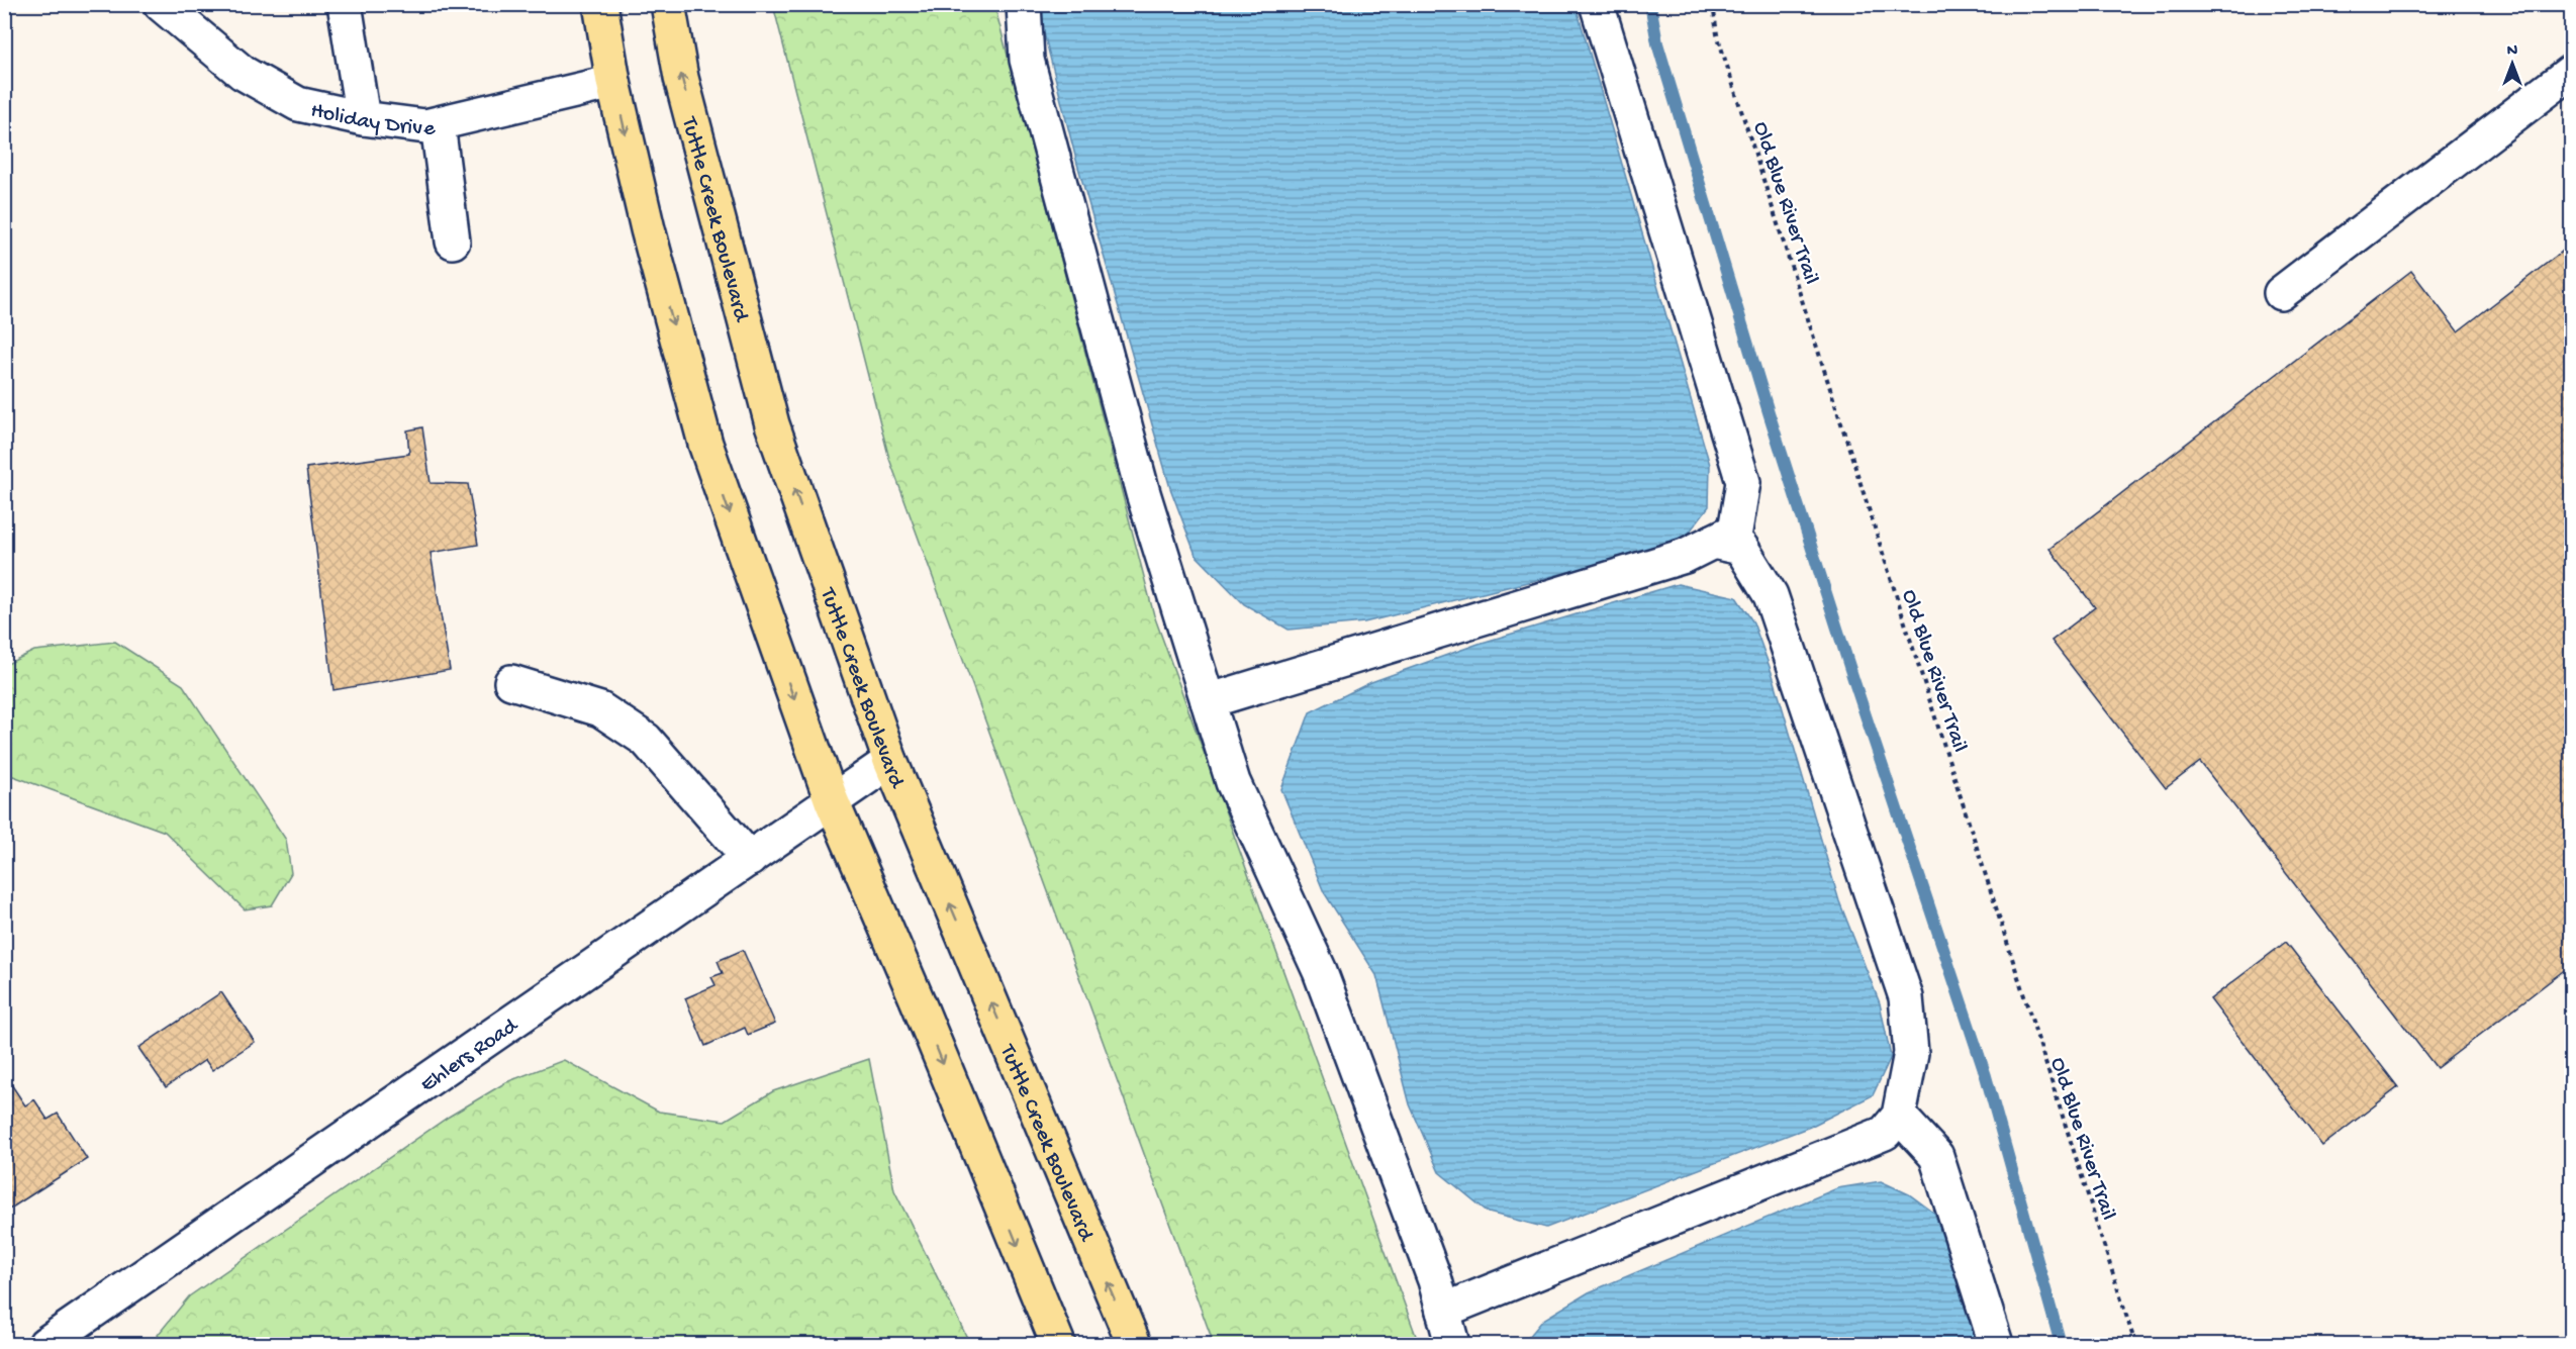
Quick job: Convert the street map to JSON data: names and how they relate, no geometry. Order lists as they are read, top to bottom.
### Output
{
  "streets": {
    "highway": ["Tuttle Creek Boulevard"],
    "street": ["Holiday Drive", "Ehlers Road"],
    "path": ["Old Blue River Trail"]
  },
  "crossings": [
    ["Tuttle Creek Boulevard", "Ehlers Road"]
  ],
  "north": "top"
}
